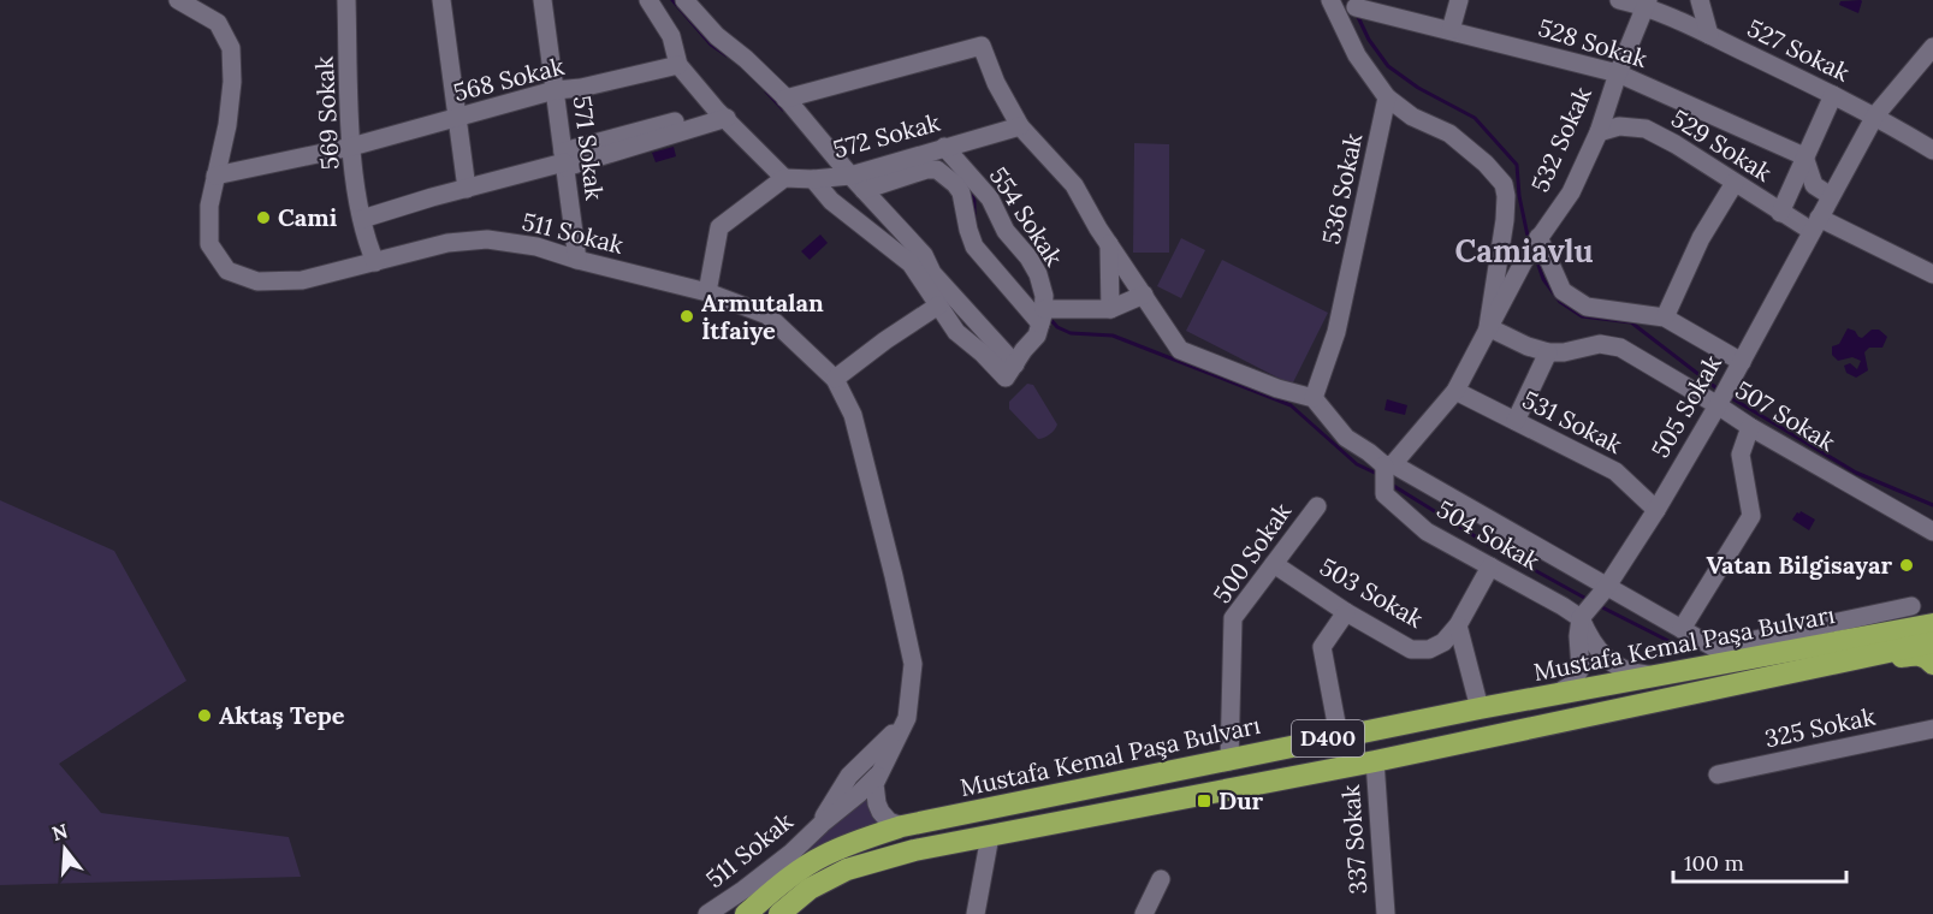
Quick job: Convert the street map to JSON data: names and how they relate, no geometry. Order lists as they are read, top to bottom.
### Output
{
  "streets": {
    "highway": ["Mustafa Kemal Paşa Bulvarı", "D400"],
    "street": [
      "528 Sokak",
      "527 Sokak",
      "568 Sokak",
      "569 Sokak",
      "572 Sokak",
      "532 Sokak",
      "529 Sokak",
      "571 Sokak",
      "536 Sokak",
      "554 Sokak",
      "511 Sokak",
      "505 Sokak",
      "507 Sokak",
      "531 Sokak",
      "504 Sokak",
      "500 Sokak",
      "503 Sokak",
      "325 Sokak",
      "337 Sokak"
    ]
  },
  "crossings": [
    ["528 Sokak", "532 Sokak"],
    ["527 Sokak", "532 Sokak"],
    ["527 Sokak", "505 Sokak"],
    ["568 Sokak", "569 Sokak"],
    ["568 Sokak", "571 Sokak"],
    ["568 Sokak", "511 Sokak"],
    ["569 Sokak", "511 Sokak"],
    ["572 Sokak", "554 Sokak"],
    ["532 Sokak", "529 Sokak"],
    ["532 Sokak", "507 Sokak"],
    ["532 Sokak", "531 Sokak"],
    ["532 Sokak", "504 Sokak"],
    ["529 Sokak", "505 Sokak"],
    ["571 Sokak", "511 Sokak"],
    ["536 Sokak", "554 Sokak"],
    ["505 Sokak", "507 Sokak"],
    ["505 Sokak", "531 Sokak"],
    ["505 Sokak", "504 Sokak"],
    ["504 Sokak", "503 Sokak"],
    ["500 Sokak", "503 Sokak"],
    ["500 Sokak", "Mustafa Kemal Paşa Bulvarı"],
    ["Mustafa Kemal Paşa Bulvarı", "337 Sokak"]
  ],
  "districts": ["Camiavlu"],
  "places": {
    "other": [
      "Cami",
      "Armutalan İtfaiye",
      "Vatan Bilgisayar",
      "Aktaş Tepe"
    ],
    "transit": ["Dur"]
  },
  "scale_bar": "100 m",
  "north": "top"
}
